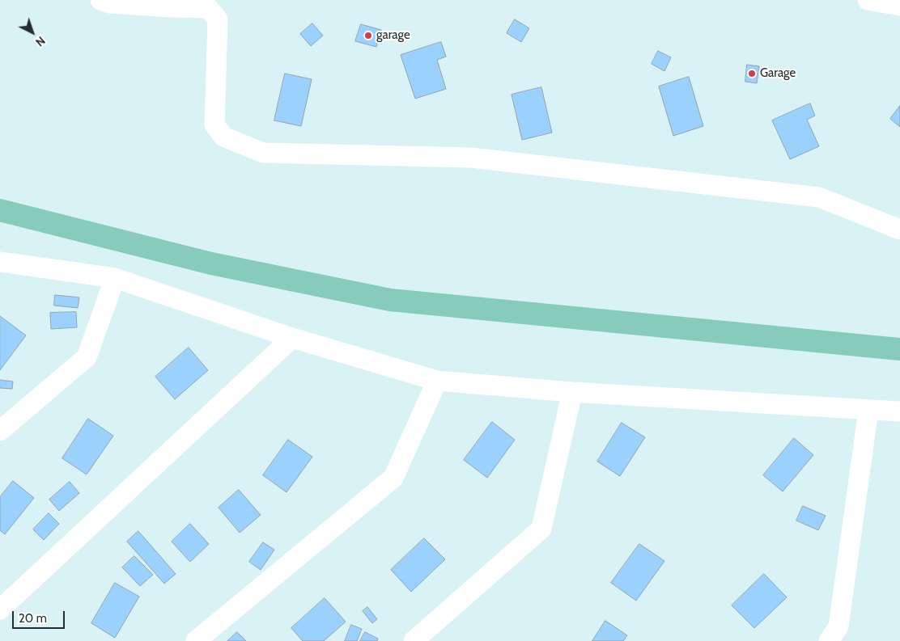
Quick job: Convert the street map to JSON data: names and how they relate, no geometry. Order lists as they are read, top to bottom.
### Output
{
  "places": ["garage", "Garage"],
  "scale_bar": "20 m",
  "north": "bottom right"
}
